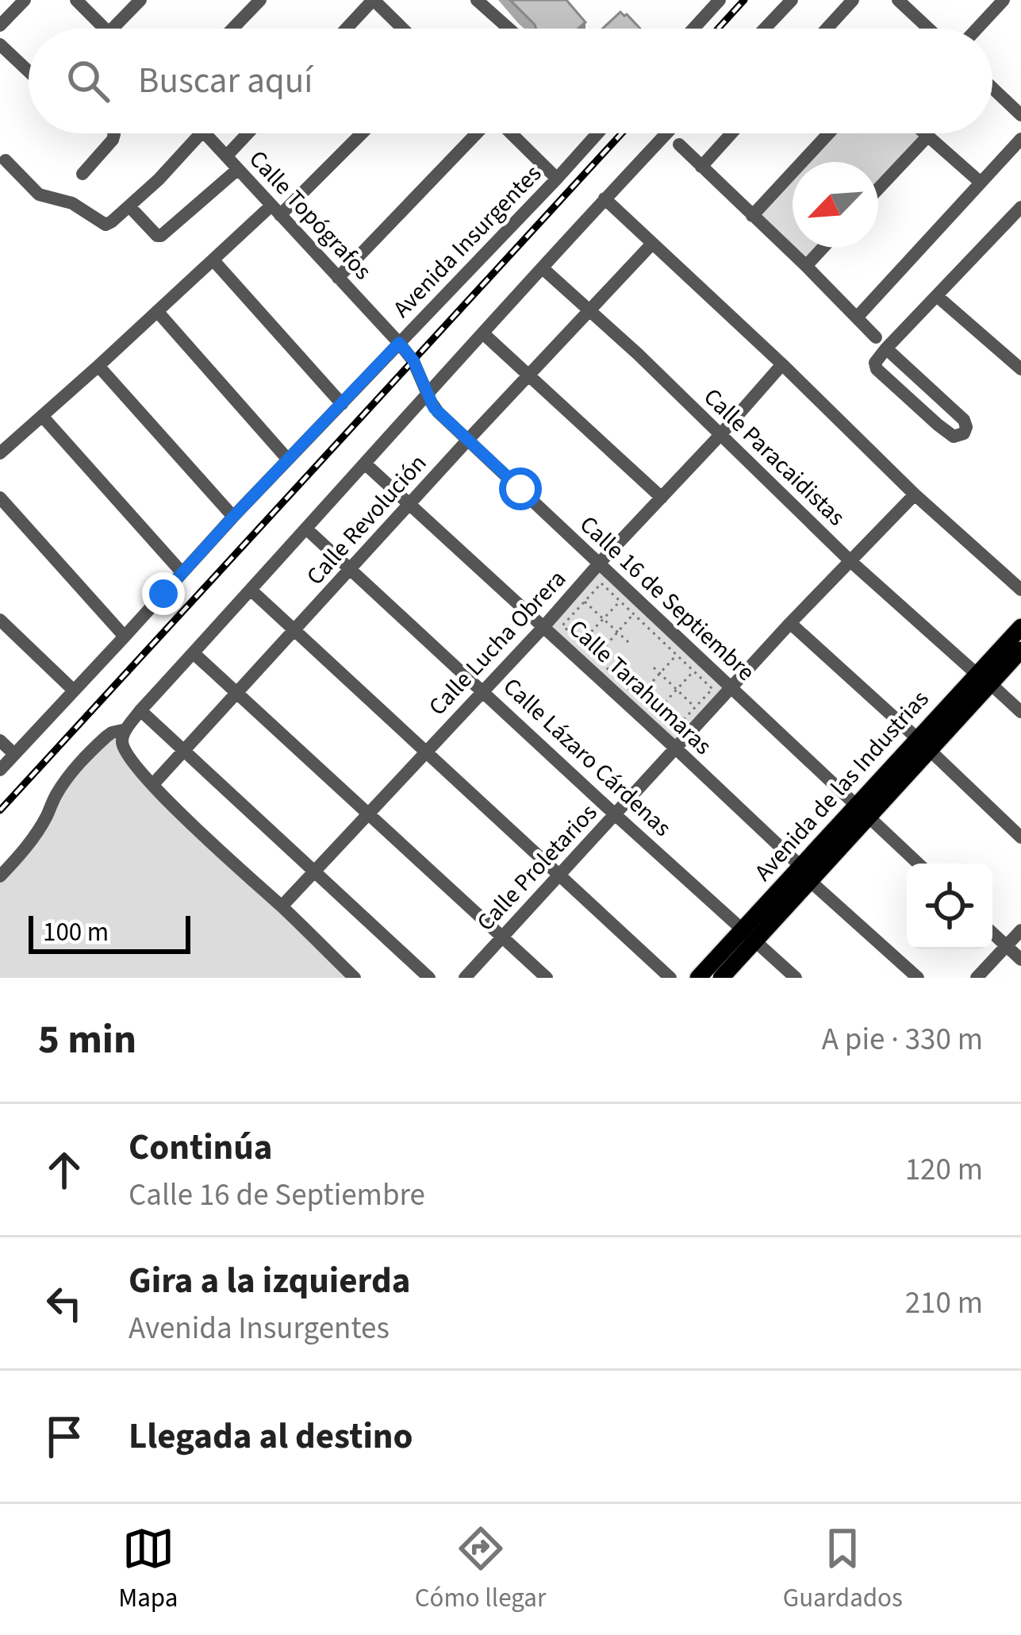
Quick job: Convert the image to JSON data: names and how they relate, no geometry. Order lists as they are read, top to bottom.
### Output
{
  "streets": {
    "main road": ["Avenida de las Industrias"],
    "street": [
      "Calle Topógrafos",
      "Avenida Insurgentes",
      "Calle Paracaidistas",
      "Calle Revolución",
      "Calle 16 de Septiembre",
      "Calle Lucha Obrera",
      "Calle Tarahumaras",
      "Calle Lázaro Cárdenas",
      "Calle Proletarios"
    ]
  },
  "crossings": [
    ["Calle Topógrafos", "Avenida Insurgentes"],
    ["Calle Topógrafos", "Calle 16 de Septiembre"],
    ["Avenida Insurgentes", "Calle 16 de Septiembre"],
    ["Calle Paracaidistas", "Calle Revolución"],
    ["Calle Paracaidistas", "Calle Lucha Obrera"],
    ["Calle Paracaidistas", "Avenida de las Industrias"],
    ["Calle Paracaidistas", "Calle Proletarios"],
    ["Calle Revolución", "Calle 16 de Septiembre"],
    ["Calle Revolución", "Calle Tarahumaras"],
    ["Calle Revolución", "Calle Lázaro Cárdenas"],
    ["Calle 16 de Septiembre", "Calle Lucha Obrera"],
    ["Calle 16 de Septiembre", "Avenida de las Industrias"],
    ["Calle 16 de Septiembre", "Calle Proletarios"],
    ["Calle Lucha Obrera", "Calle Tarahumaras"],
    ["Calle Lucha Obrera", "Calle Lázaro Cárdenas"],
    ["Calle Tarahumaras", "Avenida de las Industrias"],
    ["Calle Tarahumaras", "Calle Proletarios"],
    ["Calle Lázaro Cárdenas", "Avenida de las Industrias"],
    ["Calle Lázaro Cárdenas", "Calle Proletarios"]
  ],
  "scale_bar": "100 m",
  "north": "bottom left",
  "page": {
    "search": "Buscar aquí",
    "scale": "100 m",
    "heading": ["5 min", "A pie · 330 m"],
    "list": [
      ["Continúa", "Calle 16 de Septiembre", "120 m"],
      ["Gira a la izquierda", "Avenida Insurgentes", "210 m"],
      "Llegada al destino"
    ],
    "nav": ["Mapa", "Cómo llegar", "Guardados"]
  }
}
